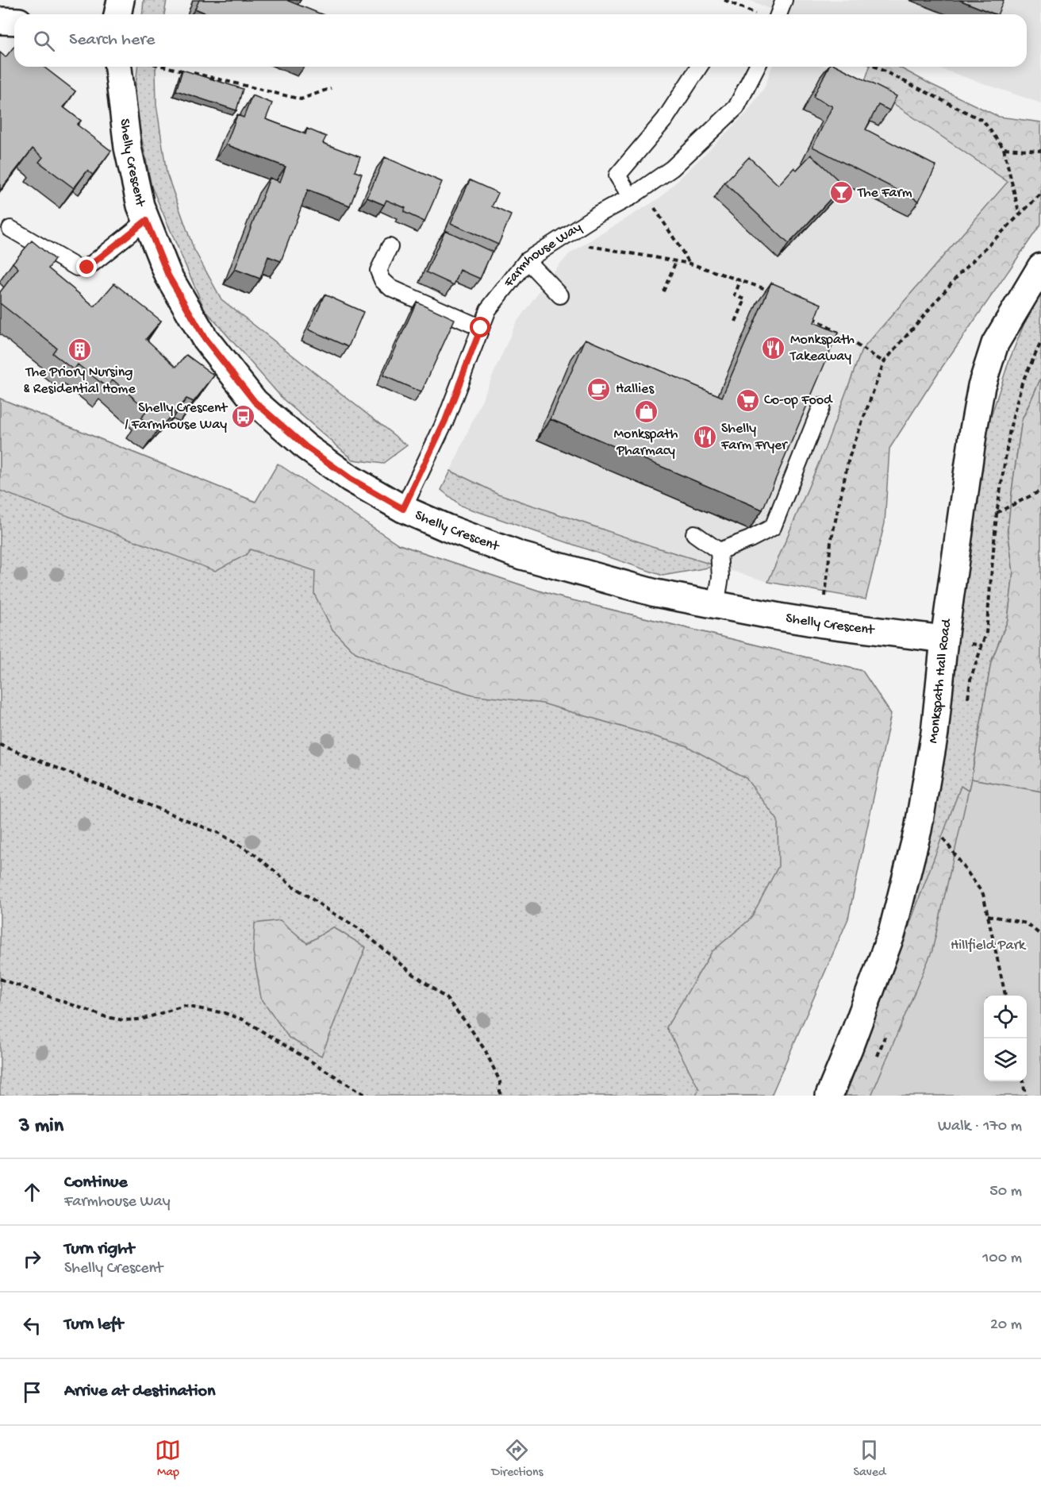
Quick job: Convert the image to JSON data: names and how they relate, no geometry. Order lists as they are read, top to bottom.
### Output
{
  "streets": {
    "street": ["Shelly Crescent", "Monkspath Hall Road"],
    "lane": ["Farmhouse Way"]
  },
  "crossings": [
    ["Shelly Crescent", "Farmhouse Way"],
    ["Shelly Crescent", "Monkspath Hall Road"]
  ],
  "parks": ["Hillfield Park"],
  "places": {
    "bar": ["The Farm"],
    "restaurant": ["Monkspath Takeaway", "Shelly Farm Fryer"],
    "building": ["The Priory Nursing & Residential Home"],
    "cafe": ["Hallies"],
    "supermarket": ["Co-op Food"],
    "shop": ["Monkspath Pharmacy"],
    "bus stop": ["Shelly Crescent / Farmhouse Way"]
  },
  "page": {
    "search": "Search here",
    "heading": ["3 min", "Walk · 170 m"],
    "list": [
      ["Continue", "Farmhouse Way", "50 m"],
      ["Turn right", "Shelly Crescent", "100 m"],
      ["Turn left", "20 m"],
      "Arrive at destination"
    ],
    "nav": ["Map", "Directions", "Saved"]
  }
}
